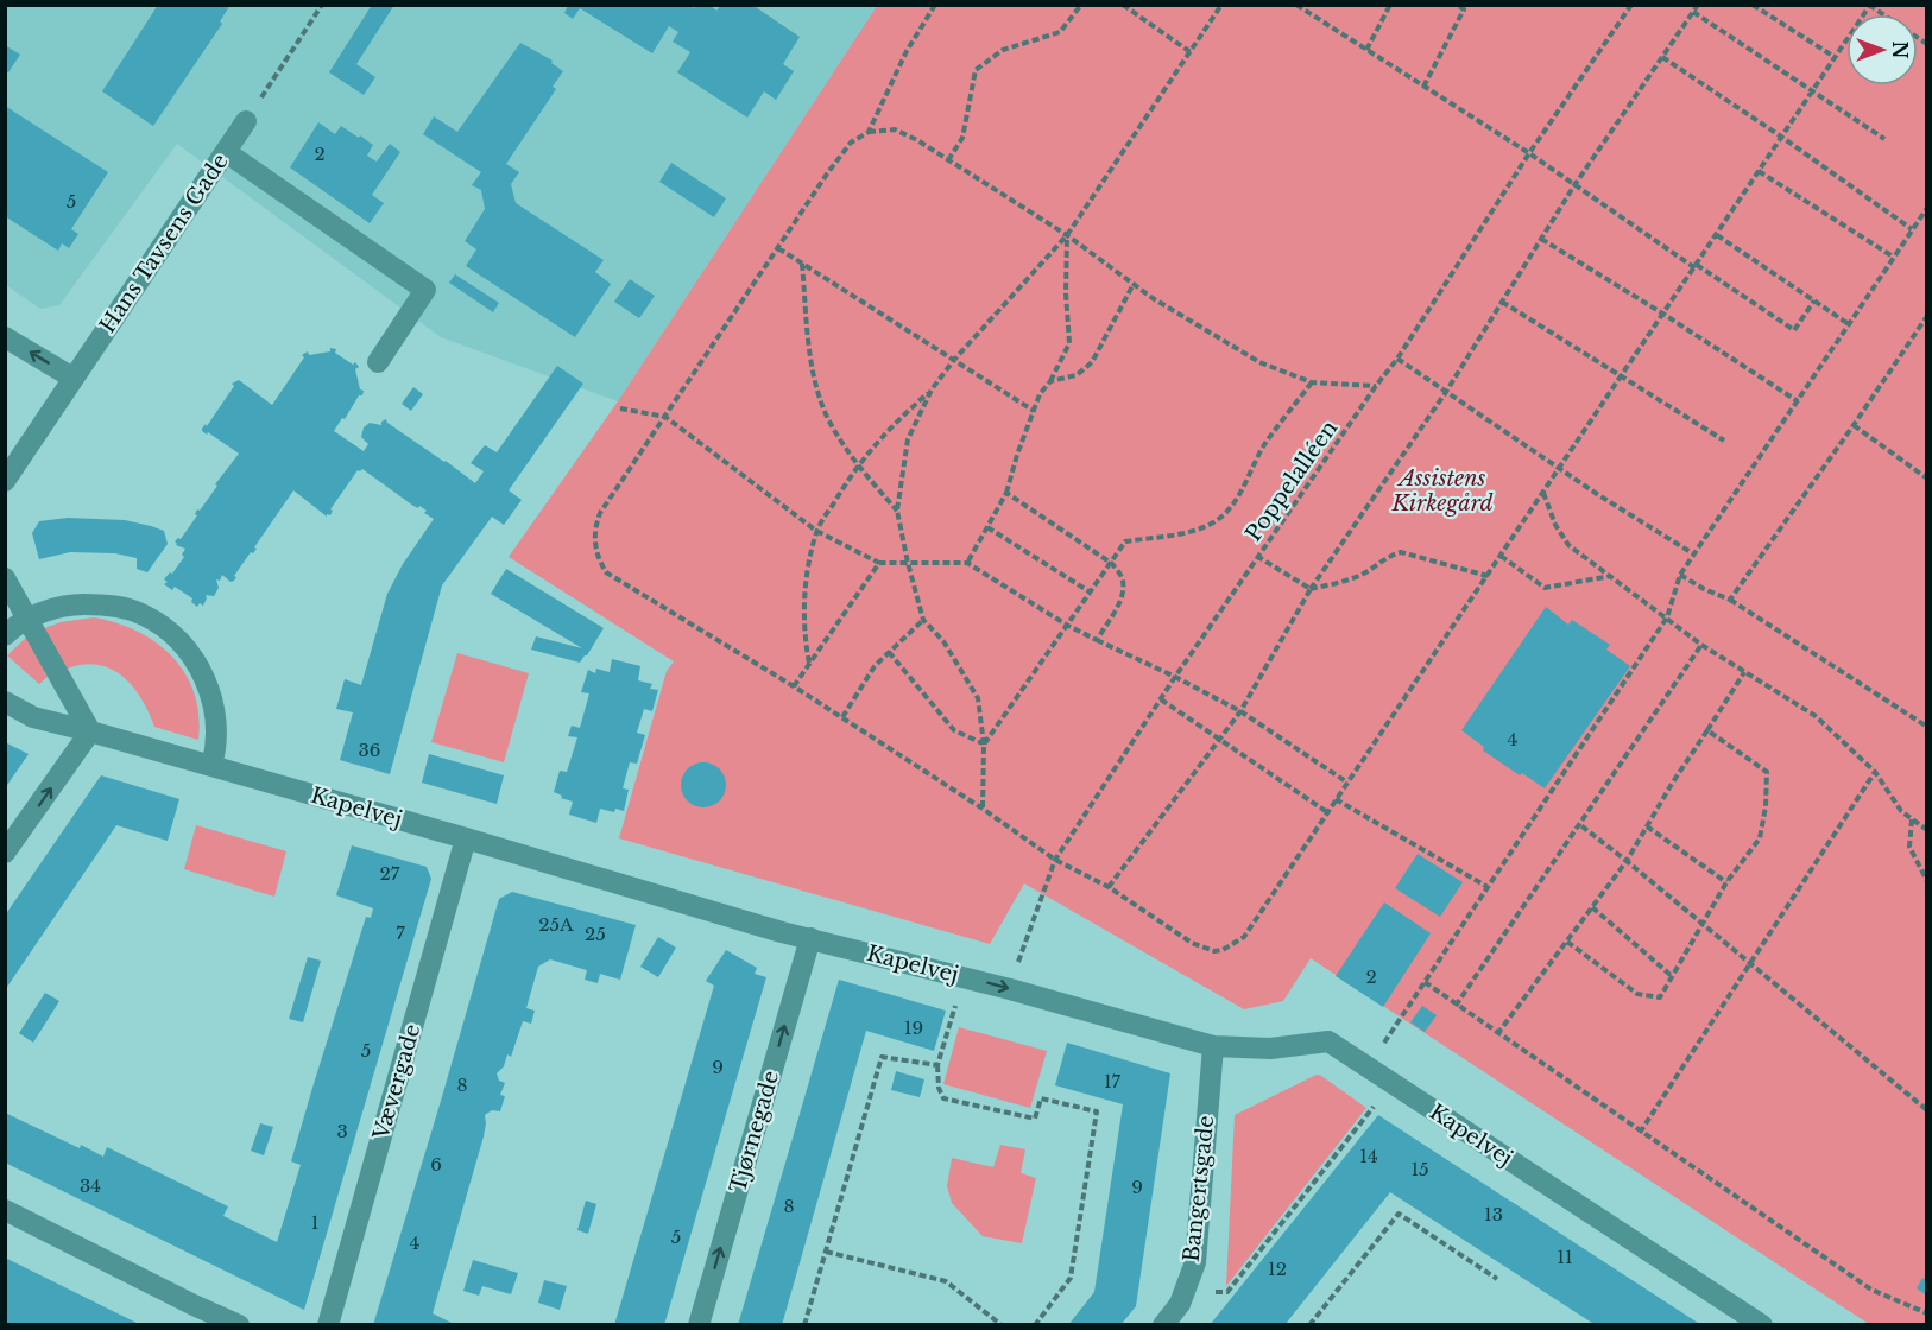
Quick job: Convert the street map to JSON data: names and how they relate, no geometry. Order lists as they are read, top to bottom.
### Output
{
  "streets": {
    "street": [
      "Hans Tavsens Gade",
      "Kapelvej",
      "Vævergade",
      "Tjørnegade",
      "Bangertsgade"
    ],
    "path": ["Poppelalléen"]
  },
  "crossings": [
    ["Poppelalléen", "Kapelvej"],
    ["Kapelvej", "Vævergade"],
    ["Kapelvej", "Tjørnegade"],
    ["Kapelvej", "Bangertsgade"]
  ],
  "one_way": ["Tjørnegade"],
  "parks": ["Assistens Kirkegård"],
  "house_numbers": [
    "2",
    "5",
    "4",
    "36",
    "27",
    "25A",
    "7",
    "25",
    "2",
    "19",
    "5",
    "9",
    "17",
    "8",
    "3",
    "14",
    "6",
    "15",
    "34",
    "9",
    "8",
    "13",
    "1",
    "5",
    "4",
    "11",
    "12"
  ],
  "north": "right"
}
